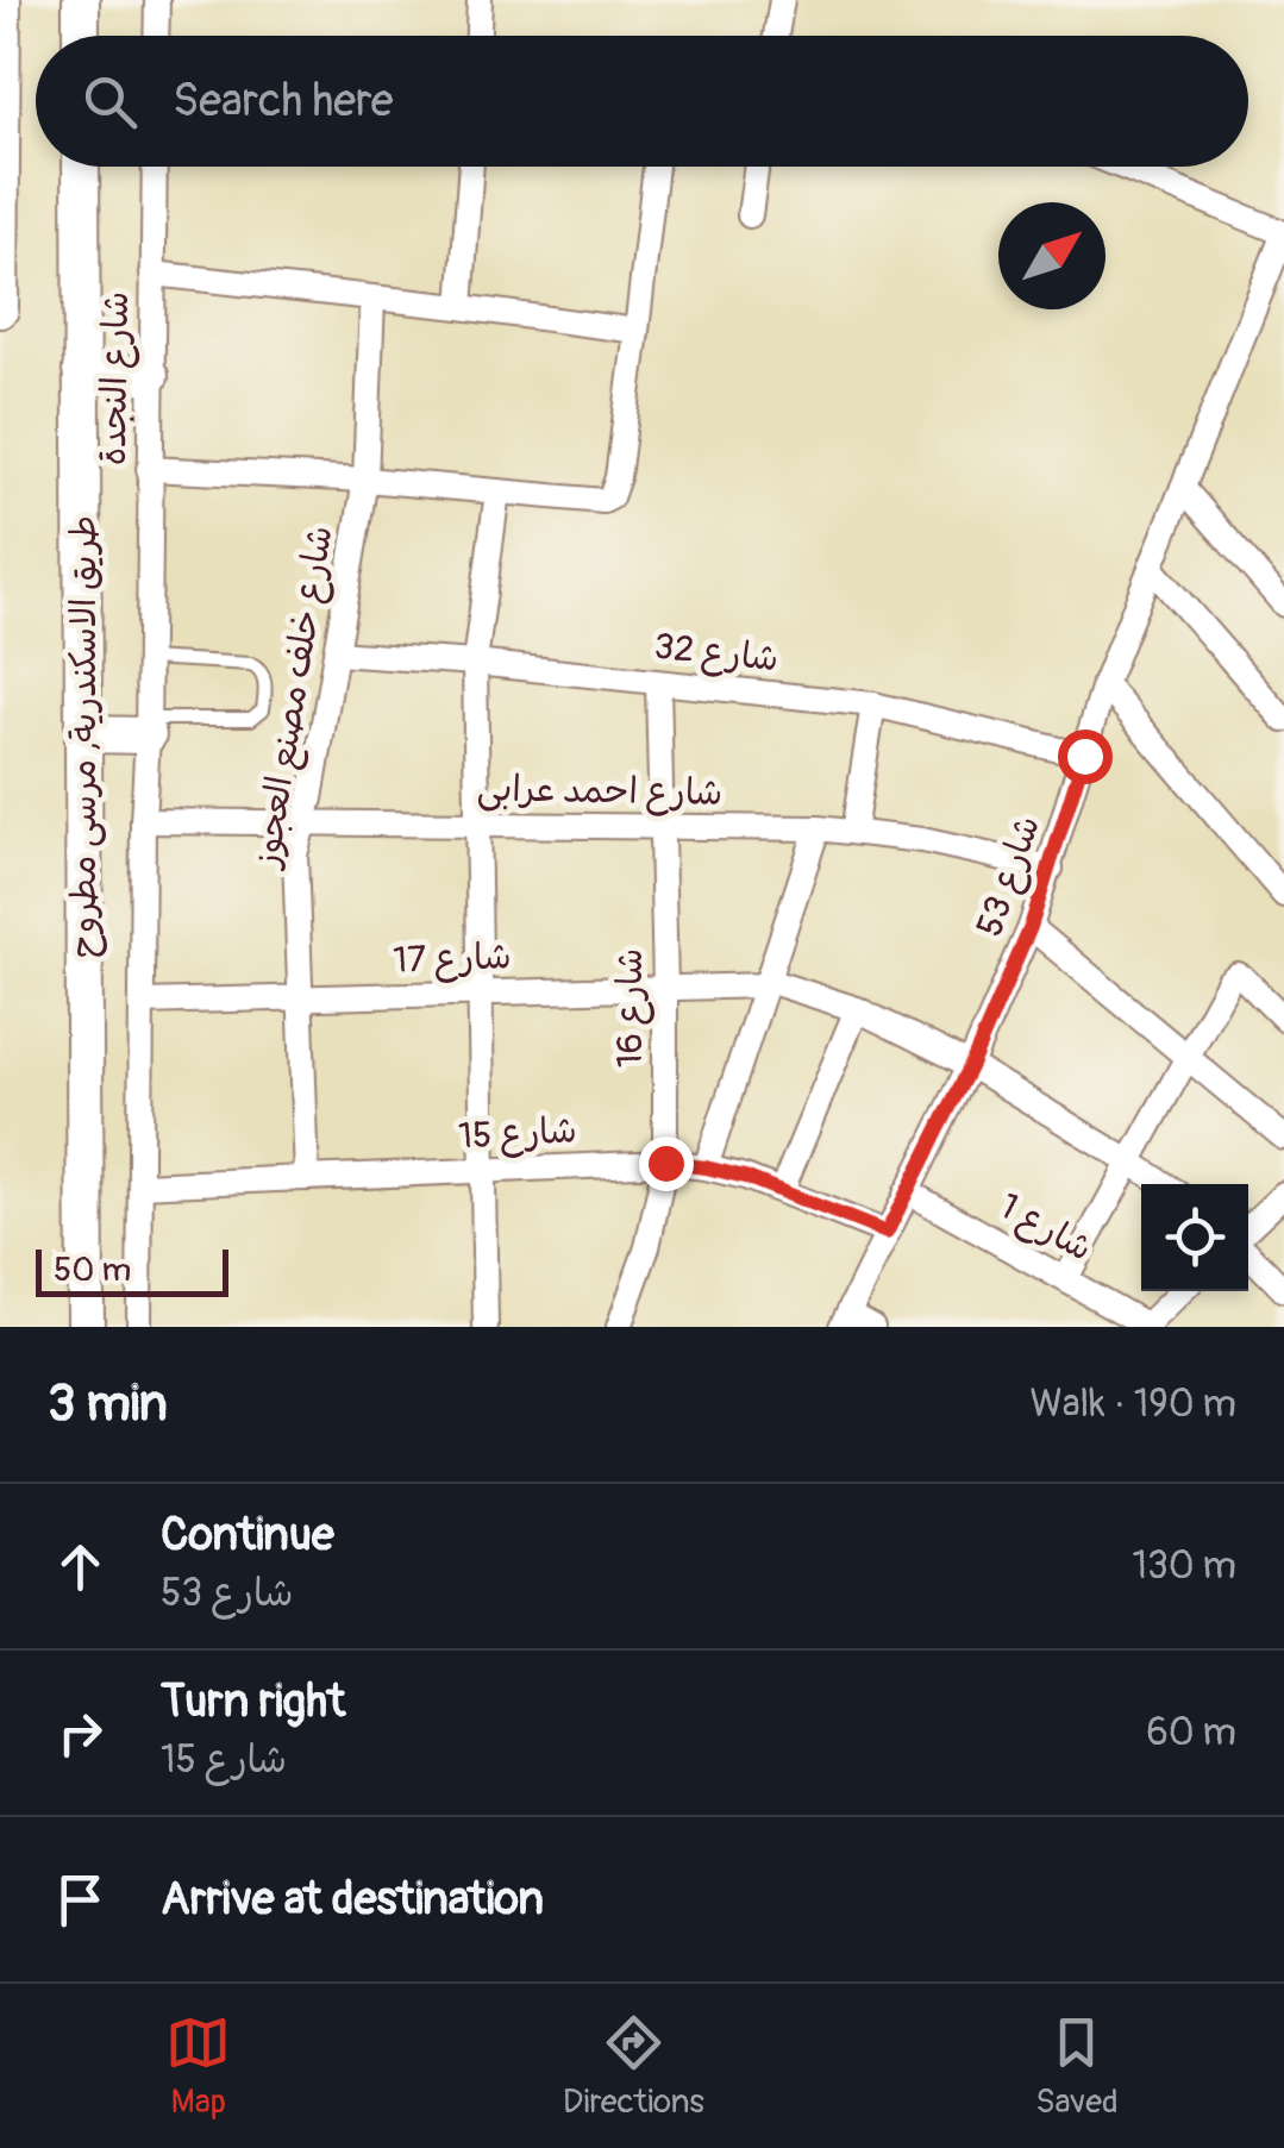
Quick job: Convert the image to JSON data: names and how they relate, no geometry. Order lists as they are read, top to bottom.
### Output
{
  "streets": {
    "main road": ["طريق الاسكندرية, مرسى مطروح"],
    "street": [
      "شارع النجدة",
      "شارع 32",
      "شارع خلف مصنع العجوز",
      "شارع احمد عرابى",
      "شارع 53",
      "شارع 17",
      "شارع 16",
      "شارع 15",
      "شارع 1"
    ]
  },
  "crossings": [
    ["شارع النجدة", "شارع احمد عرابى"],
    ["شارع النجدة", "شارع 17"],
    ["شارع النجدة", "شارع 15"],
    ["شارع 32", "شارع خلف مصنع العجوز"],
    ["شارع 32", "شارع 53"],
    ["شارع 32", "شارع 16"],
    ["شارع خلف مصنع العجوز", "شارع احمد عرابى"],
    ["شارع خلف مصنع العجوز", "شارع 17"],
    ["شارع خلف مصنع العجوز", "شارع 15"],
    ["شارع احمد عرابى", "شارع 53"],
    ["شارع احمد عرابى", "شارع 16"],
    ["شارع 53", "شارع 17"],
    ["شارع 53", "شارع 15"],
    ["شارع 53", "شارع 1"],
    ["شارع 17", "شارع 16"],
    ["شارع 16", "شارع 15"]
  ],
  "scale_bar": "50 m",
  "north": "top right",
  "page": {
    "search": "Search here",
    "scale": "50 m",
    "heading": ["3 min", "Walk · 190 m"],
    "list": [
      ["Continue", "شارع 53", "130 m"],
      ["Turn right", "شارع 15", "60 m"],
      "Arrive at destination"
    ],
    "nav": ["Map", "Directions", "Saved"]
  }
}
